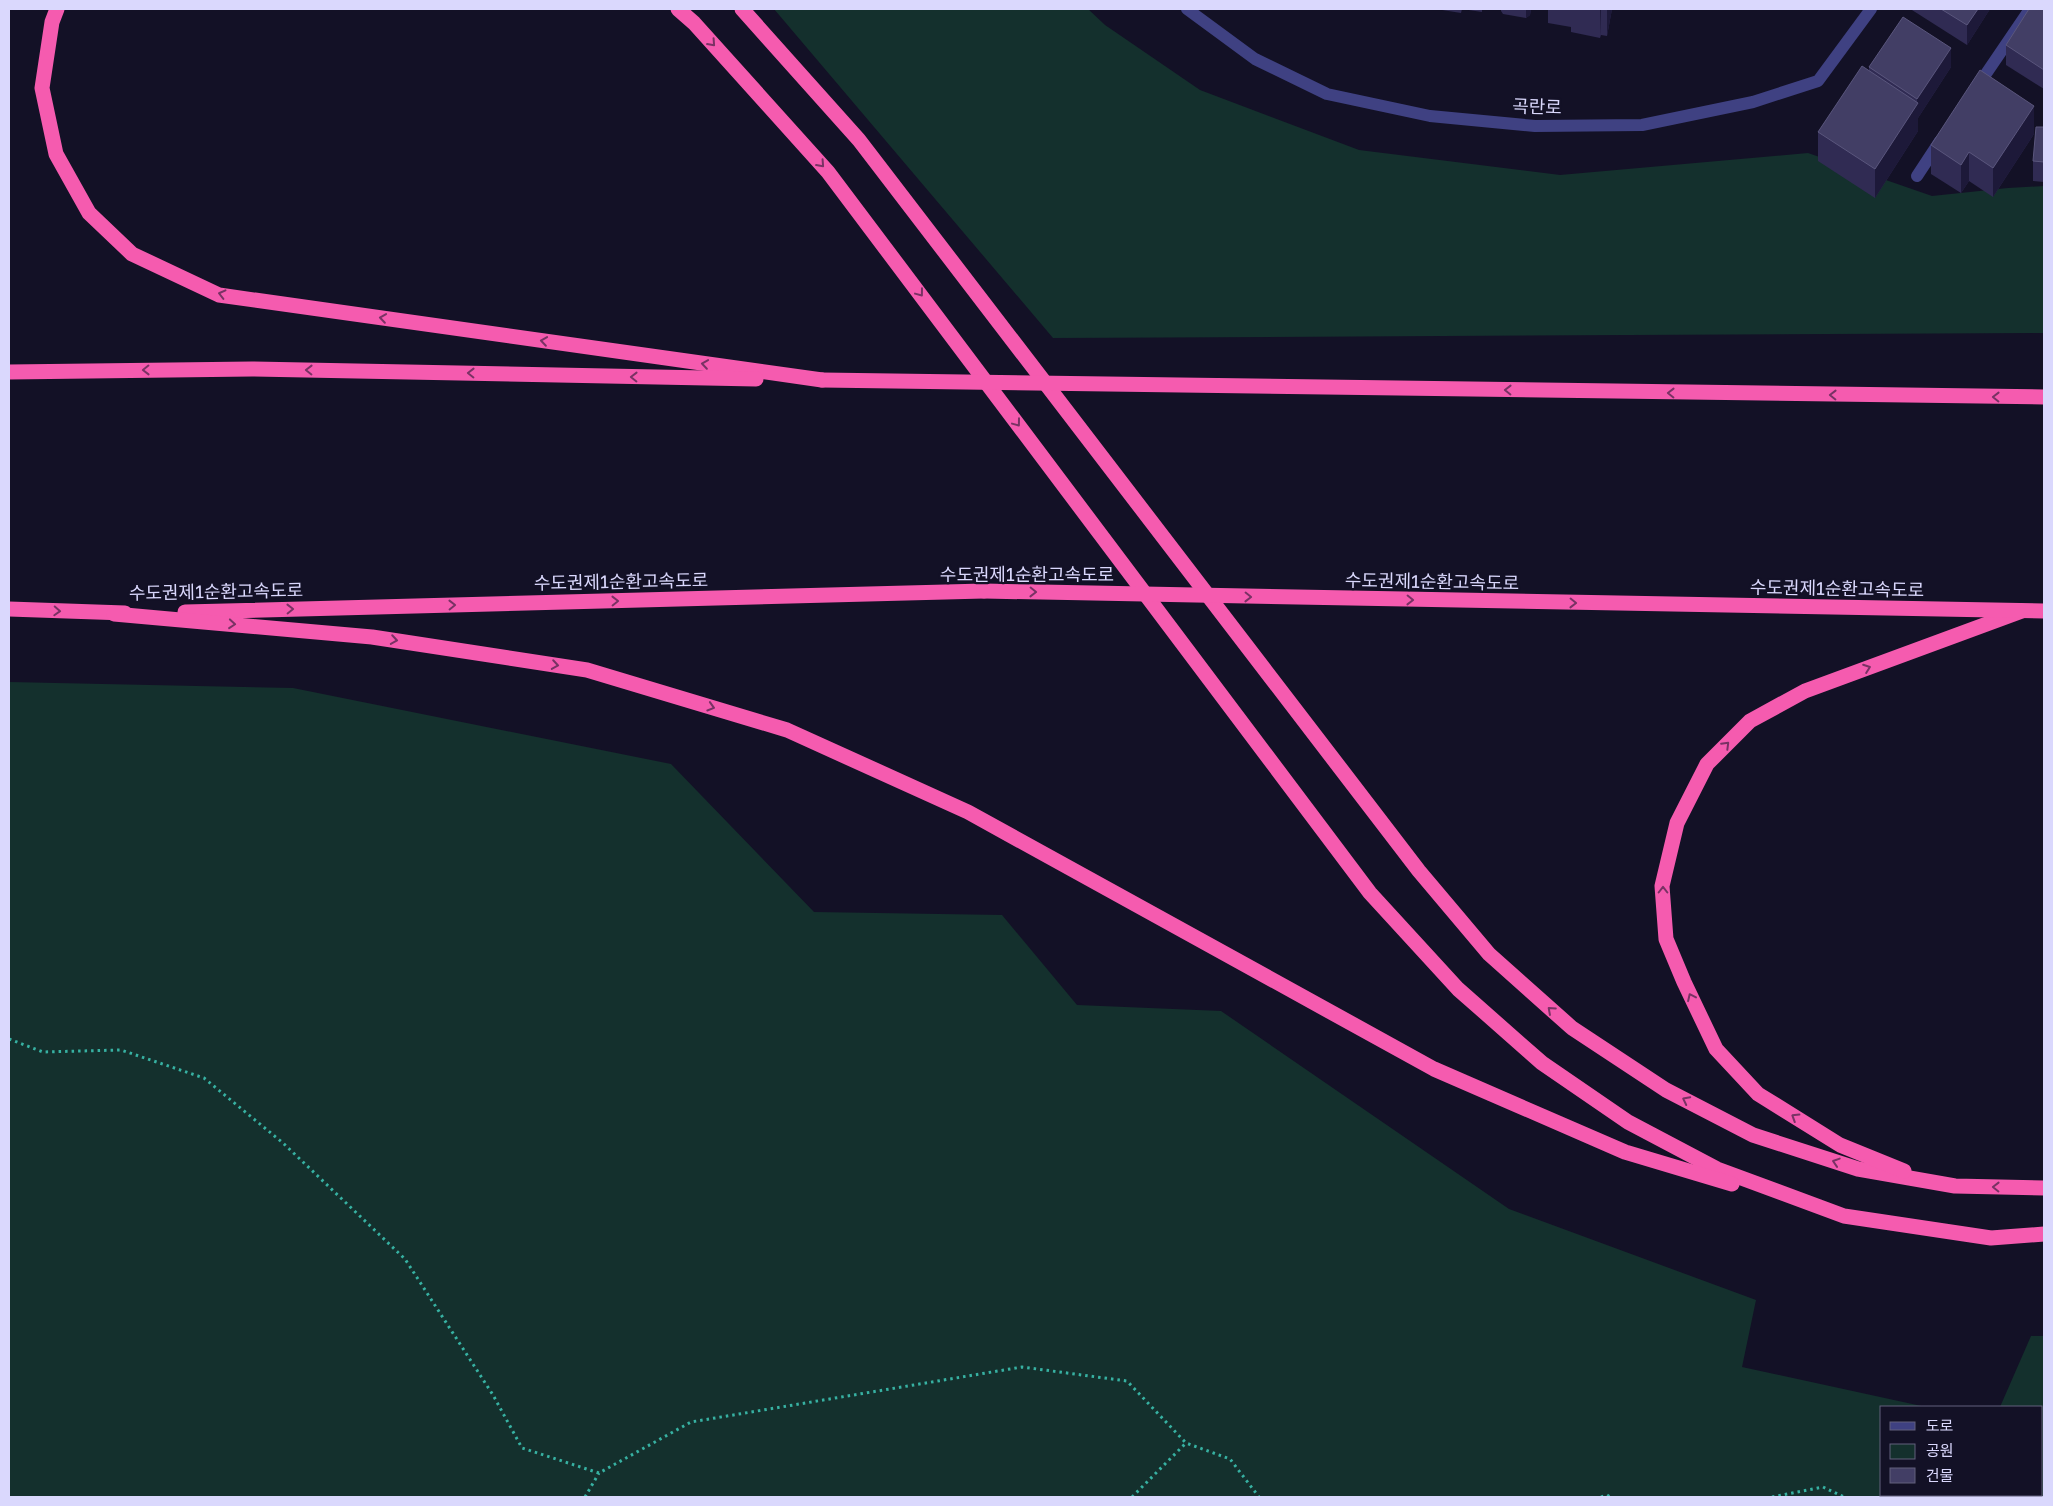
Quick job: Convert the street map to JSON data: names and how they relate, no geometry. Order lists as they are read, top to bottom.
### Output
{
  "streets": {
    "highway": ["수도권제1순환고속도로"],
    "street": ["곡란로"]
  },
  "legend": ["도로", "공원", "건물"]
}
